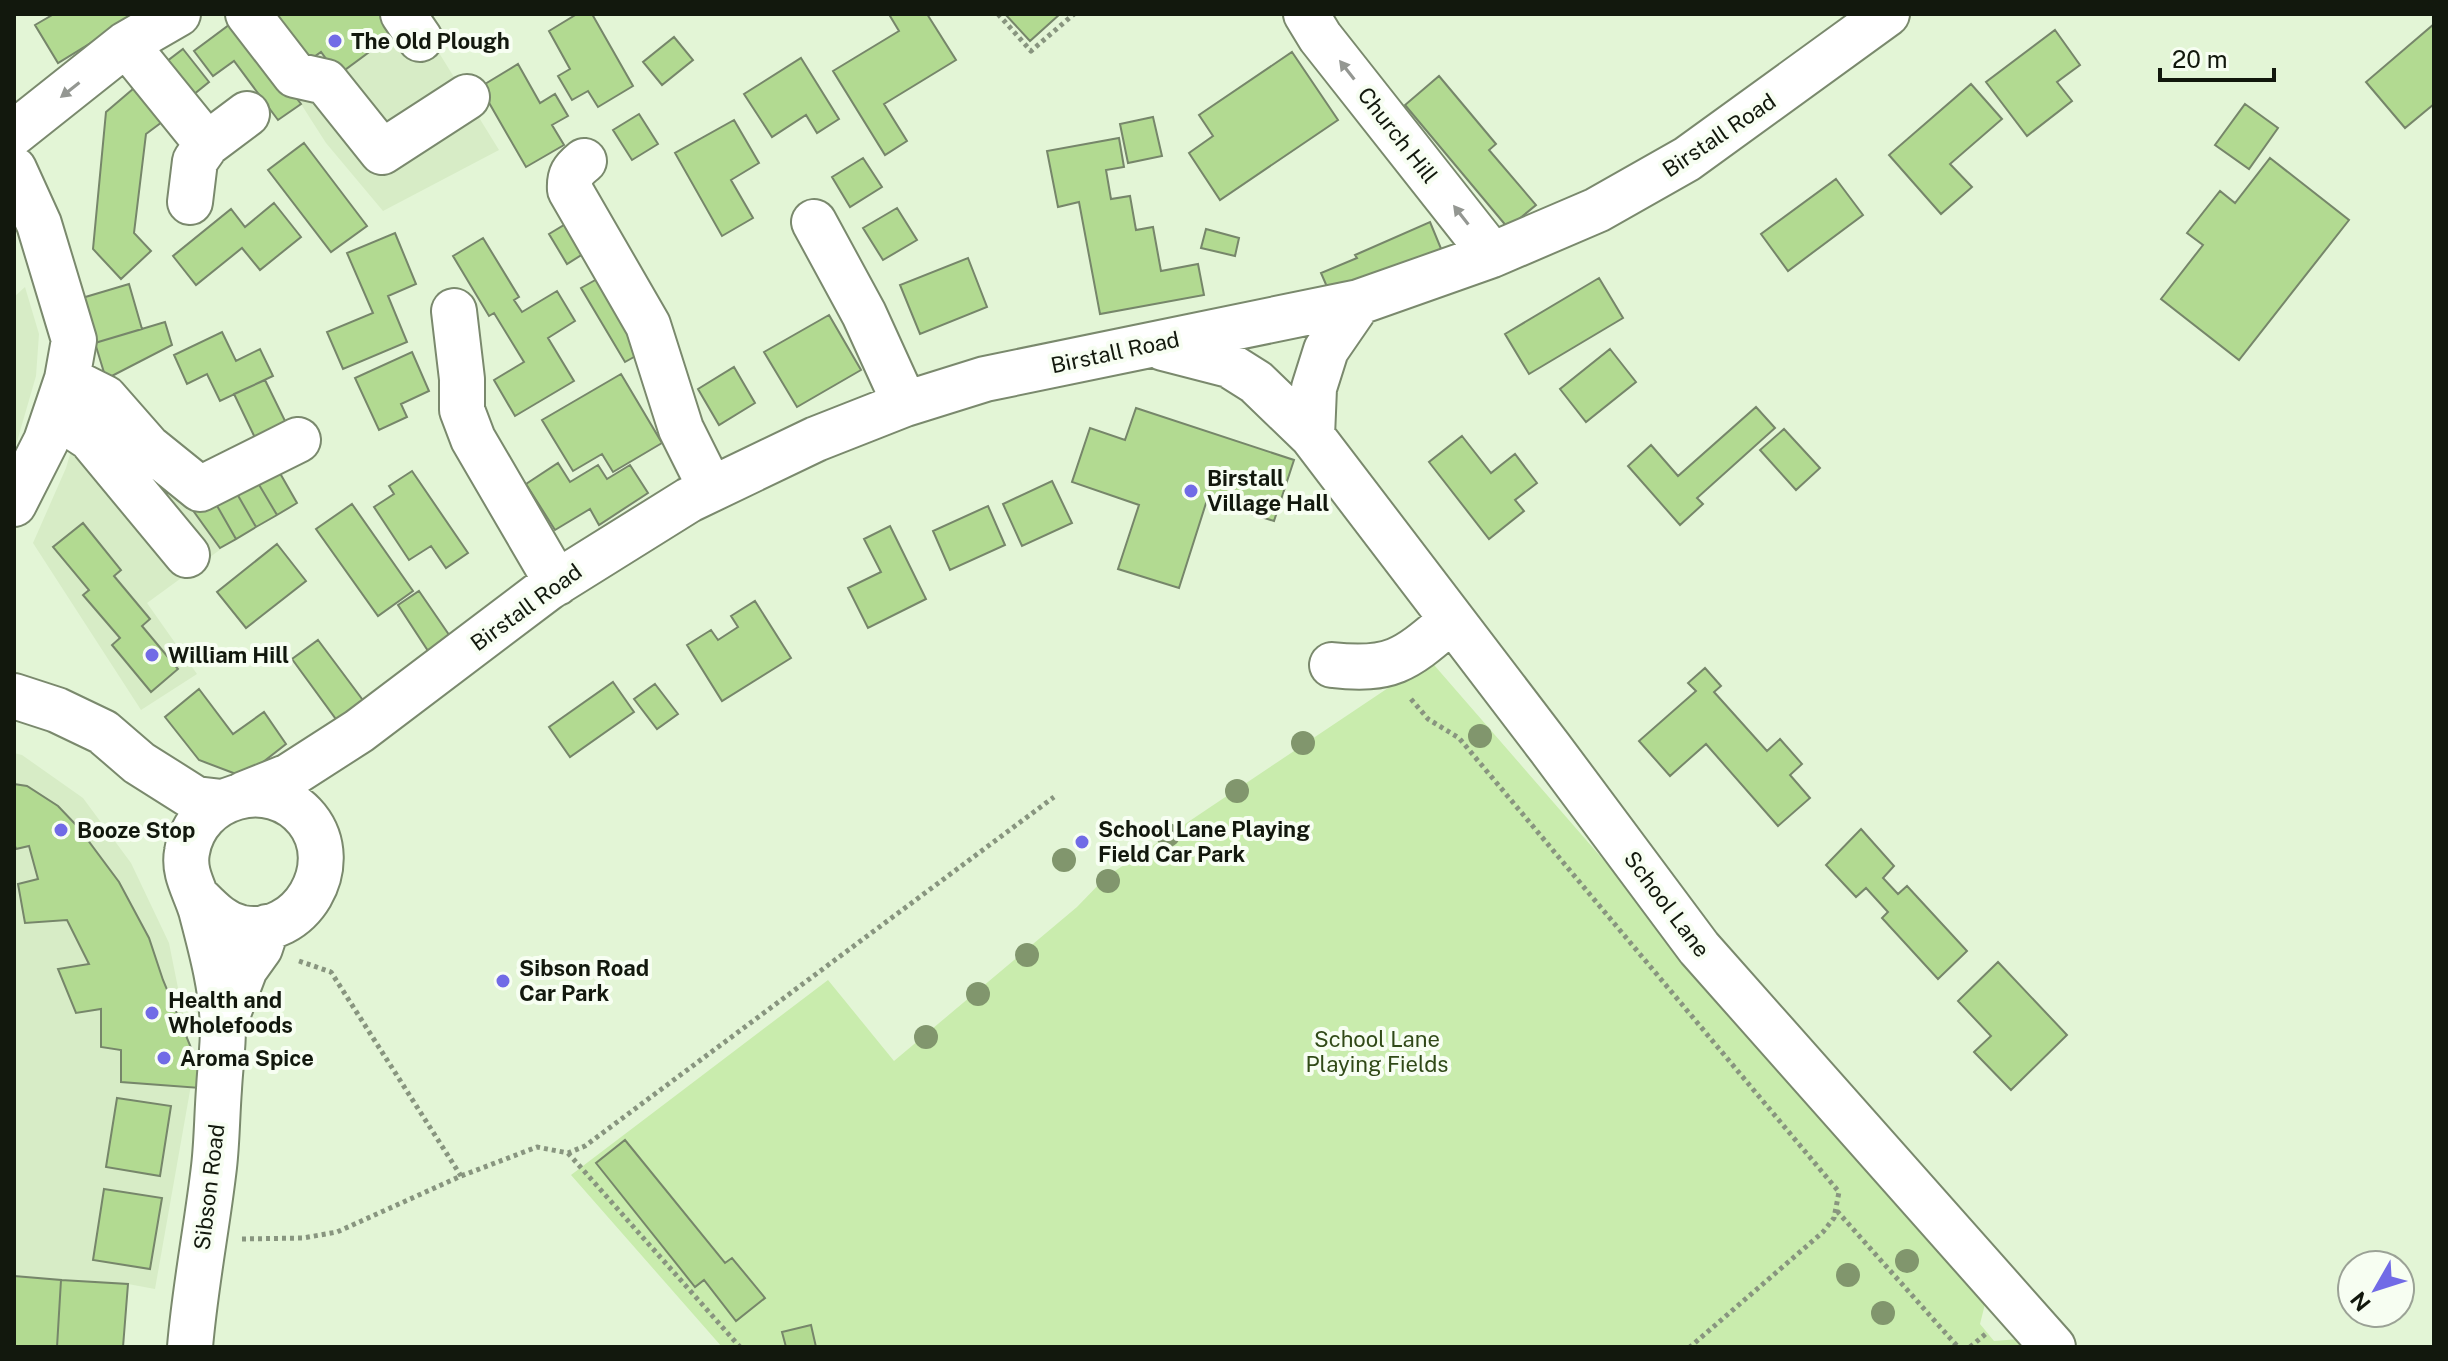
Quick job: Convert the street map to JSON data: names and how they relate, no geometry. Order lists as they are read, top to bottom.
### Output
{
  "streets": {
    "street": [
      "Church Hill",
      "Birstall Road",
      "School Lane",
      "Sibson Road"
    ]
  },
  "crossings": [
    ["Church Hill", "Birstall Road"],
    ["Birstall Road", "School Lane"],
    ["Birstall Road", "Sibson Road"]
  ],
  "one_way": ["Church Hill"],
  "parks": ["School Lane Playing Fields"],
  "places": [
    "The Old Plough",
    "Birstall Village Hall",
    "William Hill",
    "Booze Stop",
    "School Lane Playing Field Car Park",
    "Sibson Road Car Park",
    "Health and Wholefoods",
    "Aroma Spice"
  ],
  "scale_bar": "20 m",
  "north": "bottom left"
}
